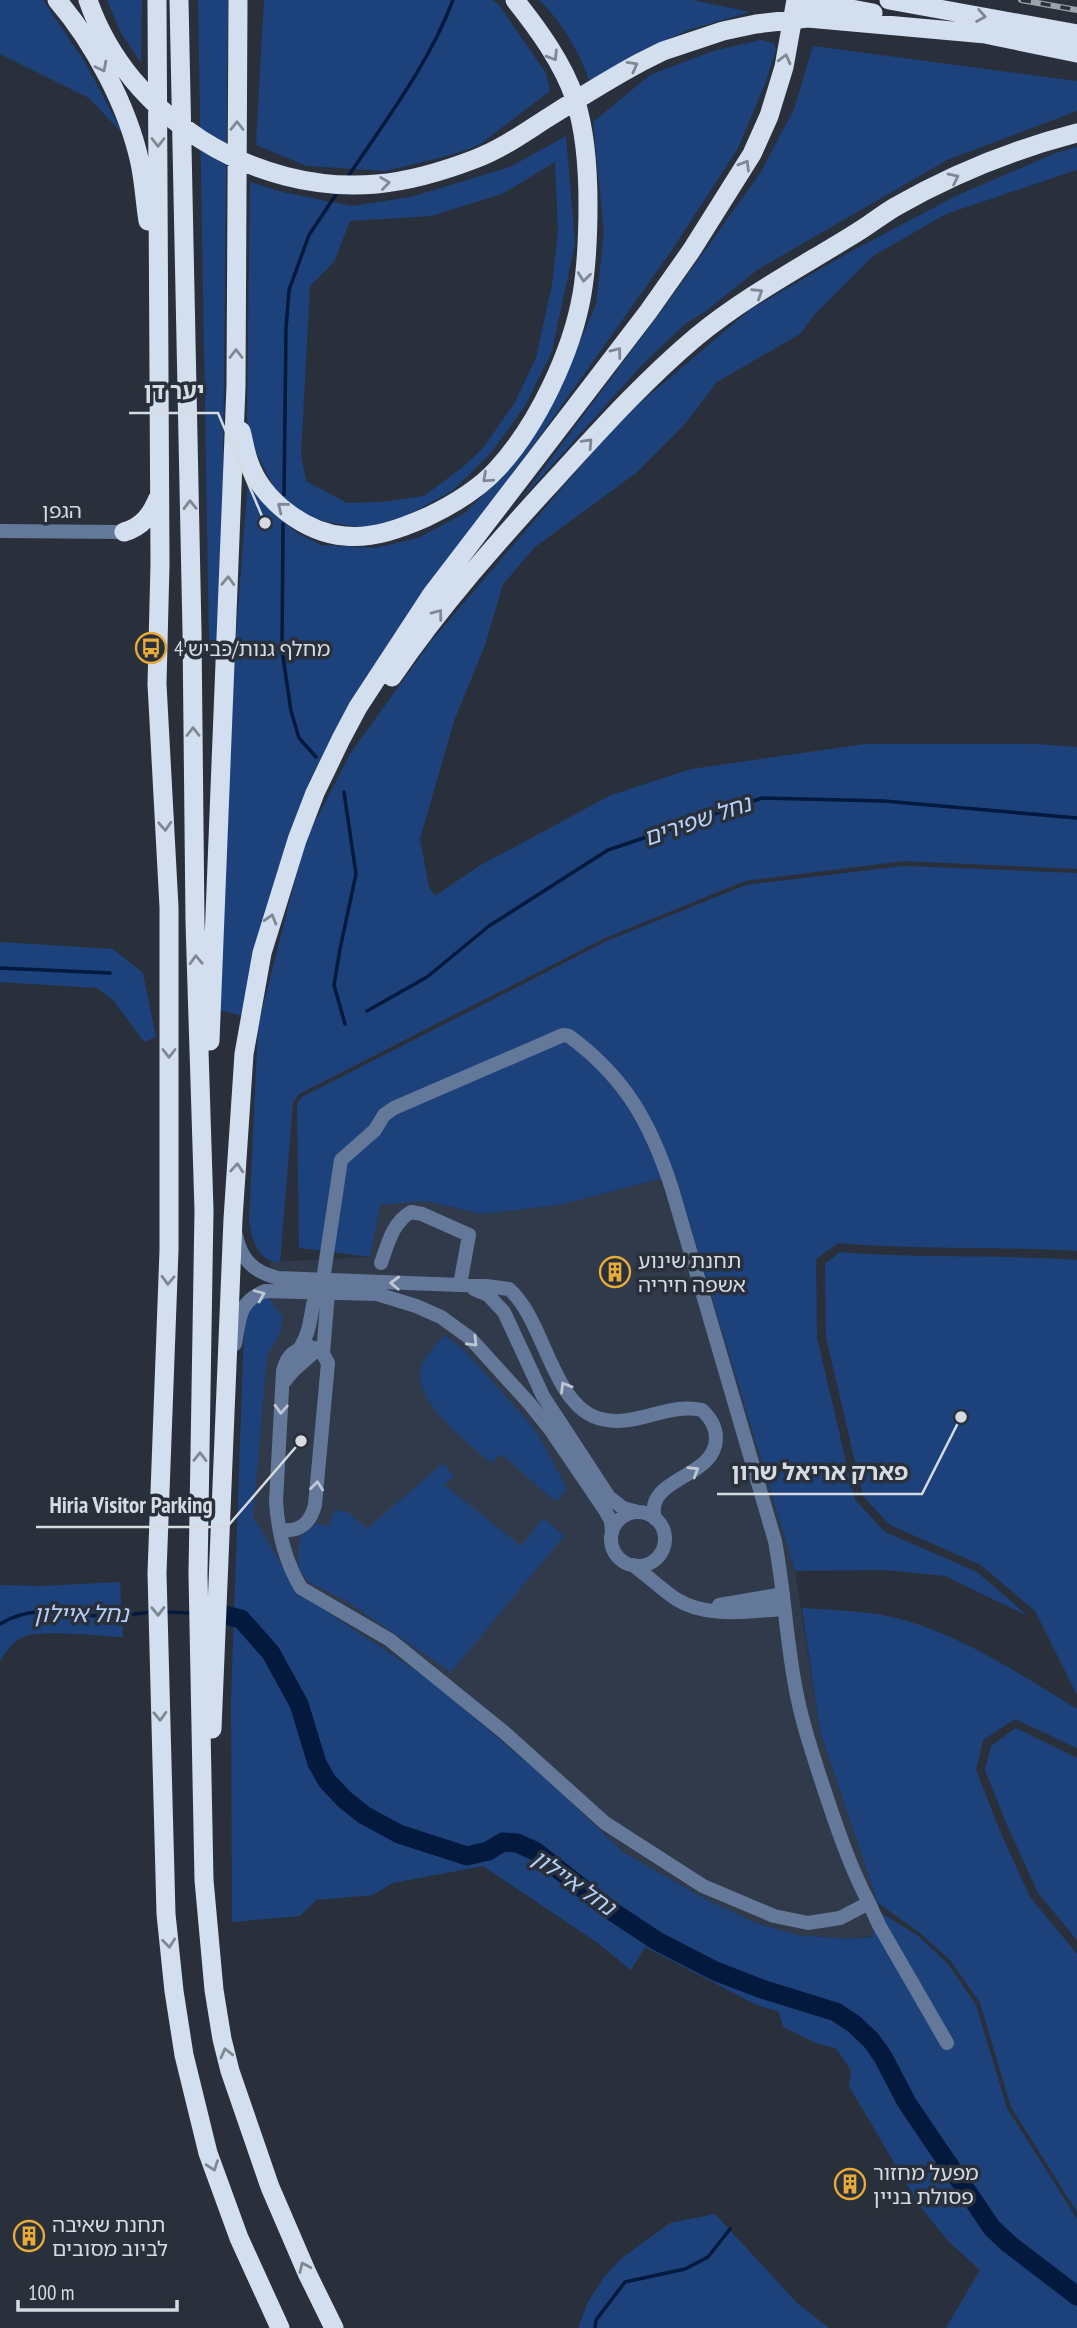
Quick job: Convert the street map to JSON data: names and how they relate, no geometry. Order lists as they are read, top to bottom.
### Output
{
  "streets": {
    "street": ["הגפן"]
  },
  "water": ["נחל שפירים", "נחל איילון"],
  "places": {
    "other": ["יער דן", "פארק אריאל שרון", "Hiria Visitor Parking"],
    "bus stop": ["מחלף גנות/כביש 4"],
    "building": ["תחנת שינוע אשפה חיריה", "מפעל מחזור פסולת בניין", "תחנת שאיבה לביוב מסובים"]
  },
  "scale_bar": "100 m"
}
